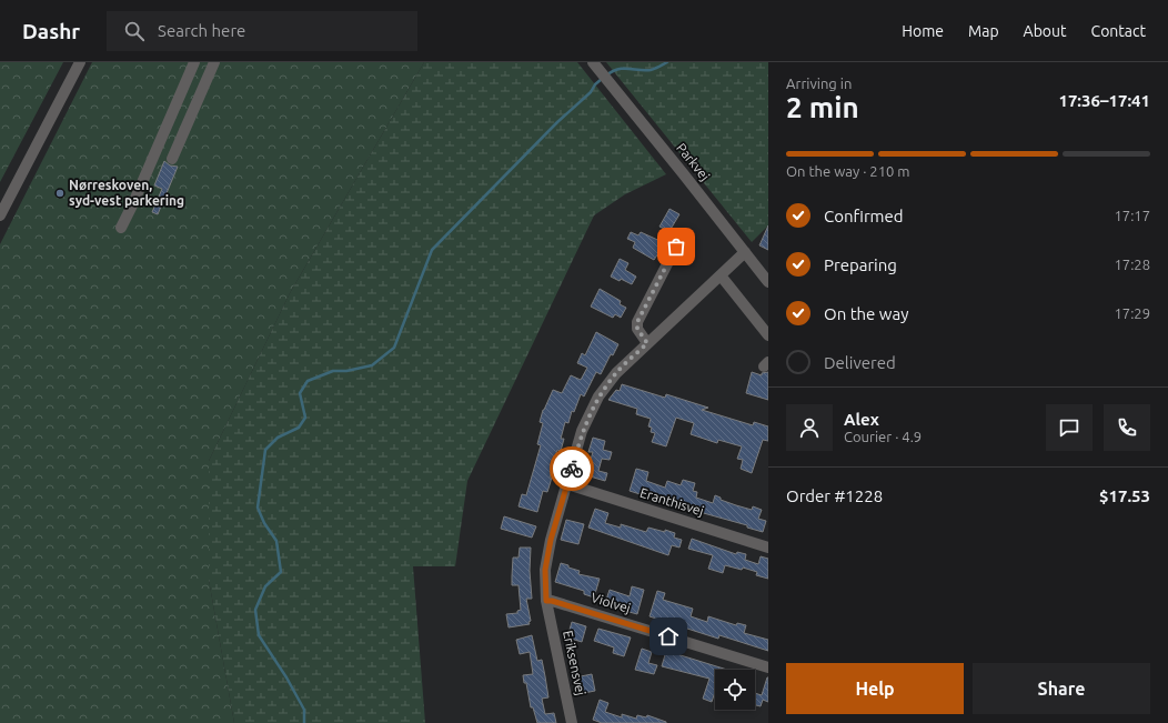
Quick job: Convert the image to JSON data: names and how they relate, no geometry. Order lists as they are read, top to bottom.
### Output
{
  "streets": {
    "street": [
      "Parkvej",
      "Eranthisvej",
      "Violvej",
      "Eriksensvej"
    ]
  },
  "crossings": [
    ["Parkvej", "Eriksensvej"],
    ["Eranthisvej", "Eriksensvej"],
    ["Violvej", "Eriksensvej"]
  ],
  "places": ["Nørreskoven, syd-vest parkering"],
  "page": {
    "header": "Dashr",
    "search": "Search here",
    "nav": [
      "Home",
      "Map",
      "About",
      "Contact"
    ],
    "heading": ["2 min", "Arriving in", "17:36–17:41"],
    "panel": [
      "Alex",
      "Courier · 4.9",
      "Order #1228",
      "$17.53"
    ],
    "bar": "On the way · 210 m",
    "list": [
      ["Confirmed", "17:17"],
      ["Preparing", "17:28"],
      ["On the way", "17:29"],
      "Delivered"
    ],
    "buttons": ["Help", "Share"]
  }
}
